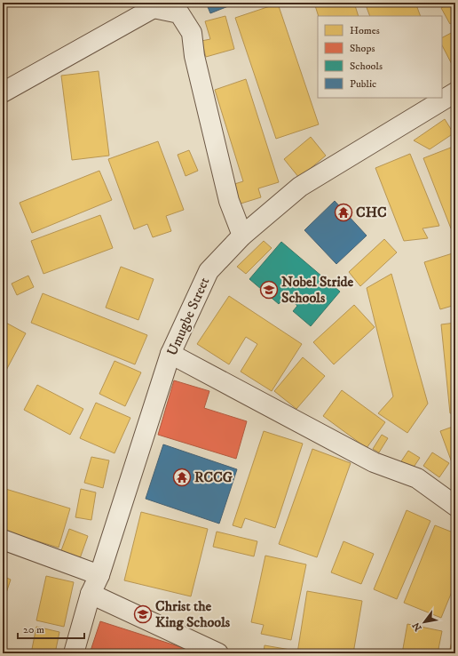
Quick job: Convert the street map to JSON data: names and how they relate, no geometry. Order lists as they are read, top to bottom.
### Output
{
  "streets": {
    "street": ["Umugbe Street"]
  },
  "places": {
    "temple": ["CHC", "RCCG"],
    "school or university": ["Nobel Stride Schools", "Christ the King Schools"]
  },
  "legend": [
    "Homes",
    "Shops",
    "Schools",
    "Public"
  ],
  "scale_bar": "20 m",
  "north": "bottom left"
}
